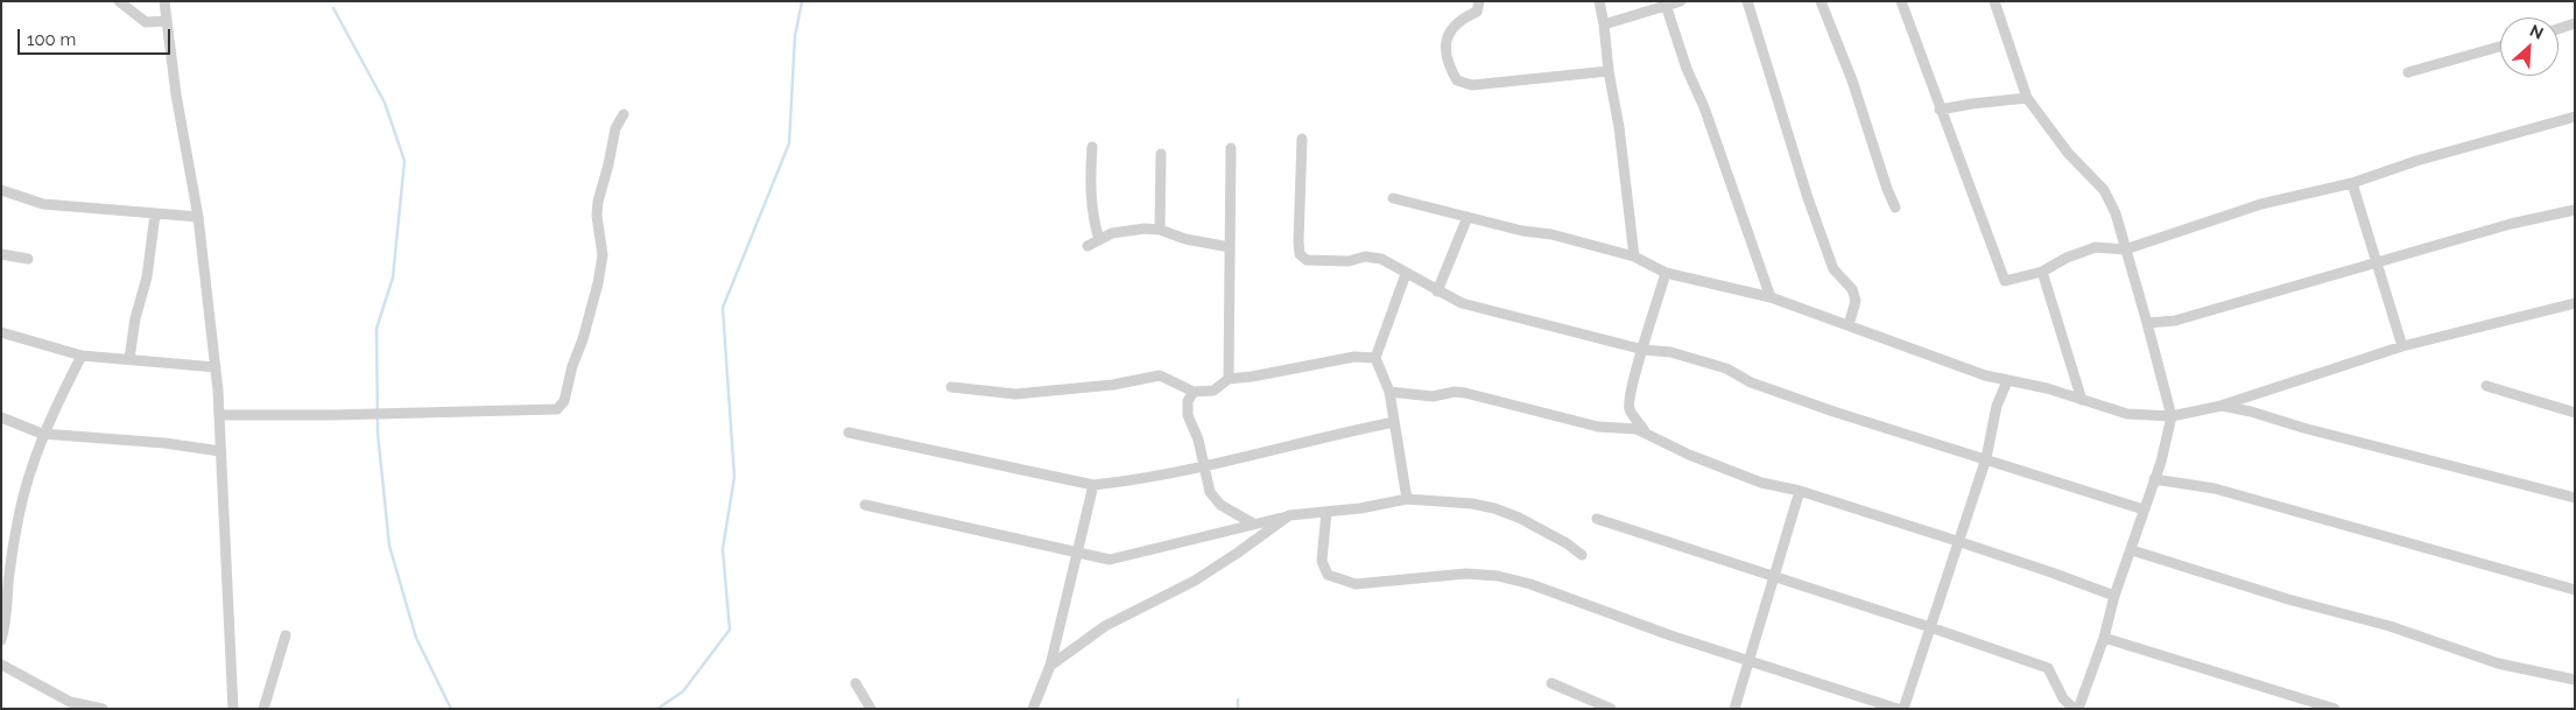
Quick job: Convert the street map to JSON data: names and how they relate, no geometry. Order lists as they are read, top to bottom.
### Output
{
  "scale_bar": "100 m",
  "north": "top right"
}
